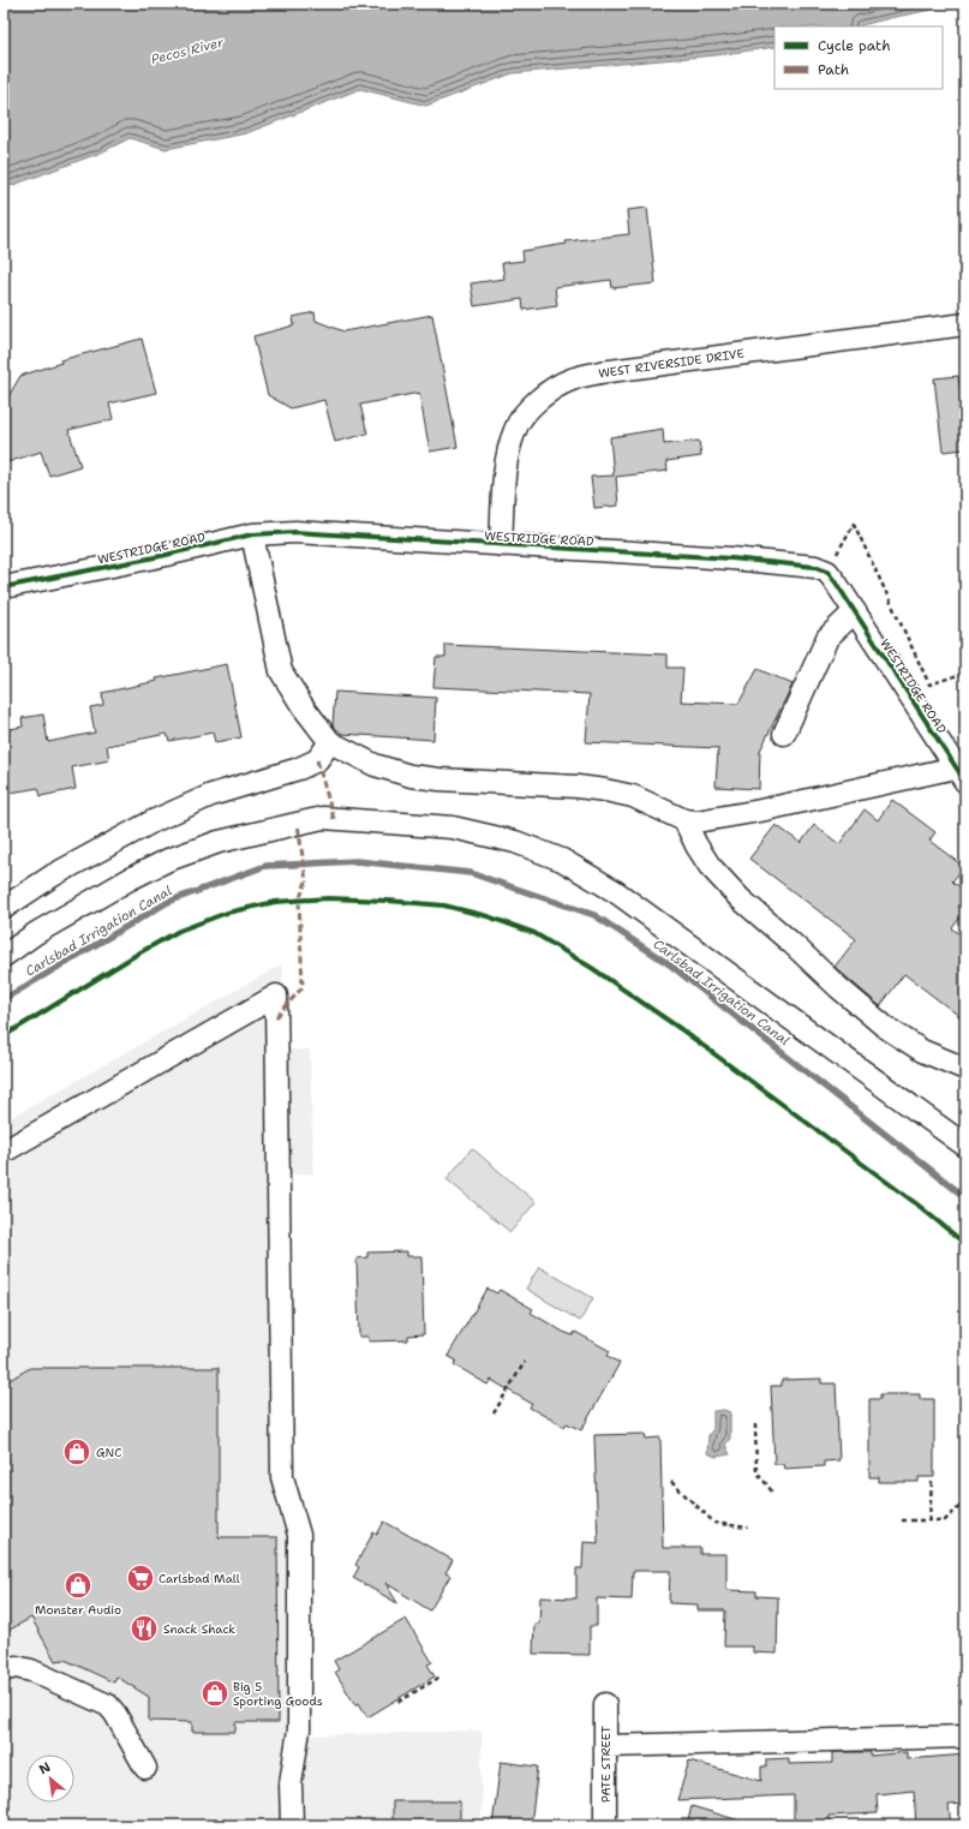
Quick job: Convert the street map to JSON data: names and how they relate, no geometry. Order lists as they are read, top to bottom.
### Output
{
  "streets": {
    "street": ["WEST RIVERSIDE DRIVE", "WESTRIDGE ROAD", "PATE STREET"]
  },
  "crossings": [
    ["WEST RIVERSIDE DRIVE", "WESTRIDGE ROAD"]
  ],
  "water": ["Pecos River", "Carlsbad Irrigation Canal"],
  "places": {
    "shop": ["GNC", "Monster Audio", "Big 5 Sporting Goods"],
    "supermarket": ["Carlsbad Mall"],
    "restaurant": ["Snack Shack"]
  },
  "legend": ["Cycle path", "Path"],
  "north": "top left"
}
